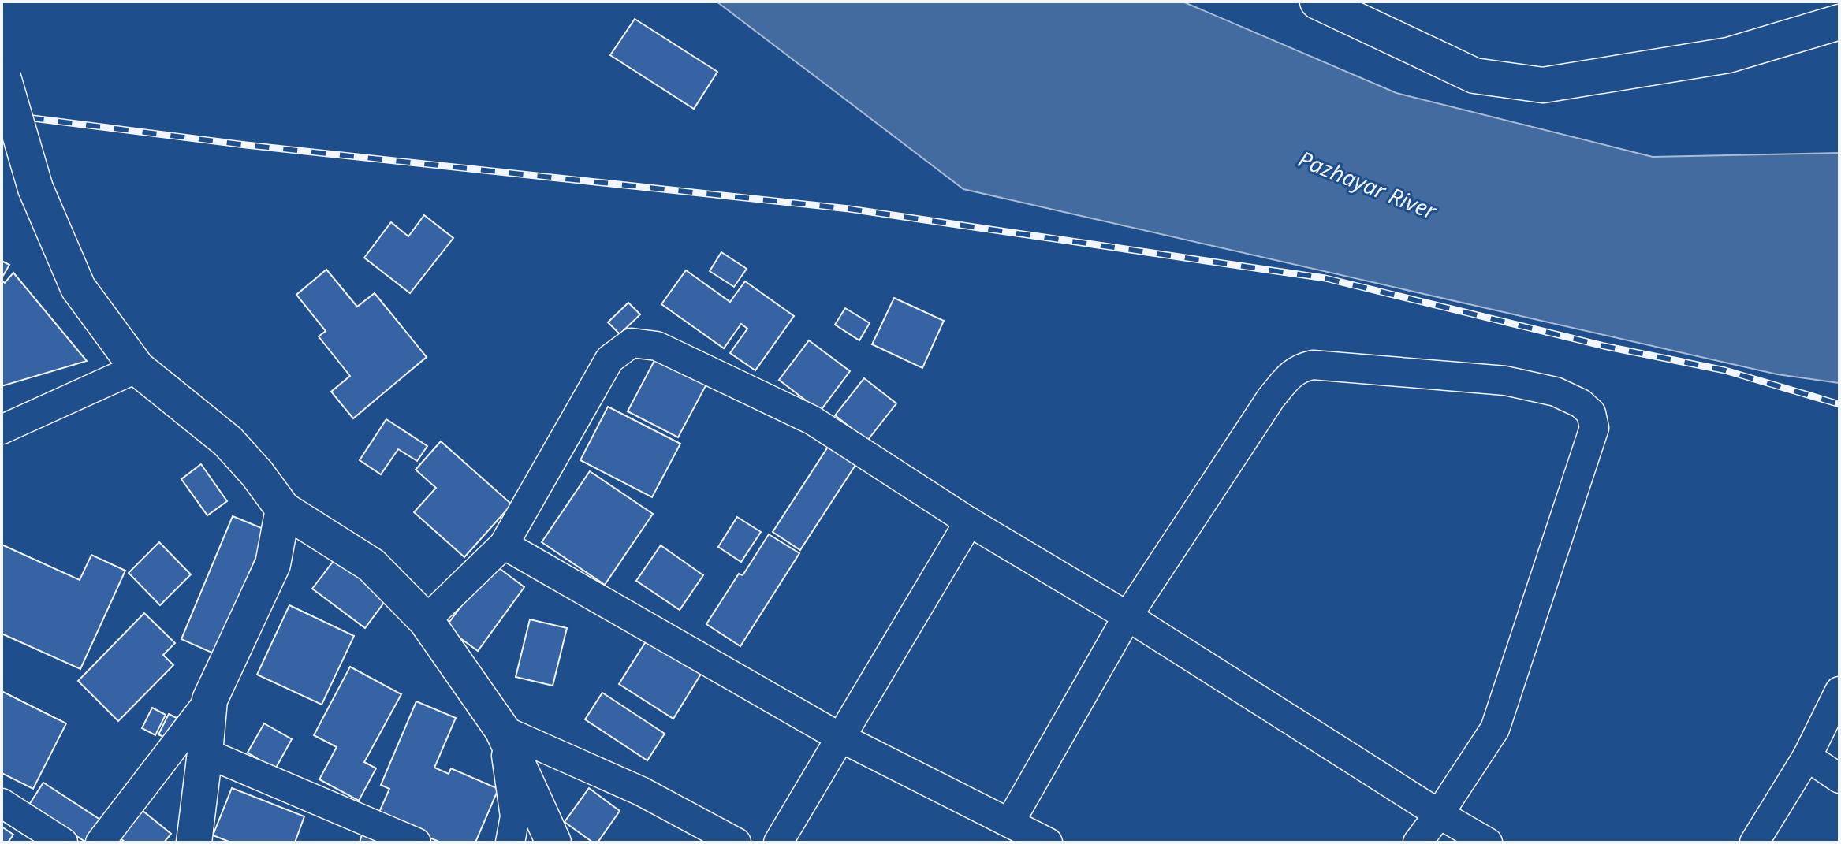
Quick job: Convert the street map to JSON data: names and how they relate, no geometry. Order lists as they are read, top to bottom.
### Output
{
  "water": ["Pazhayar River"]
}
